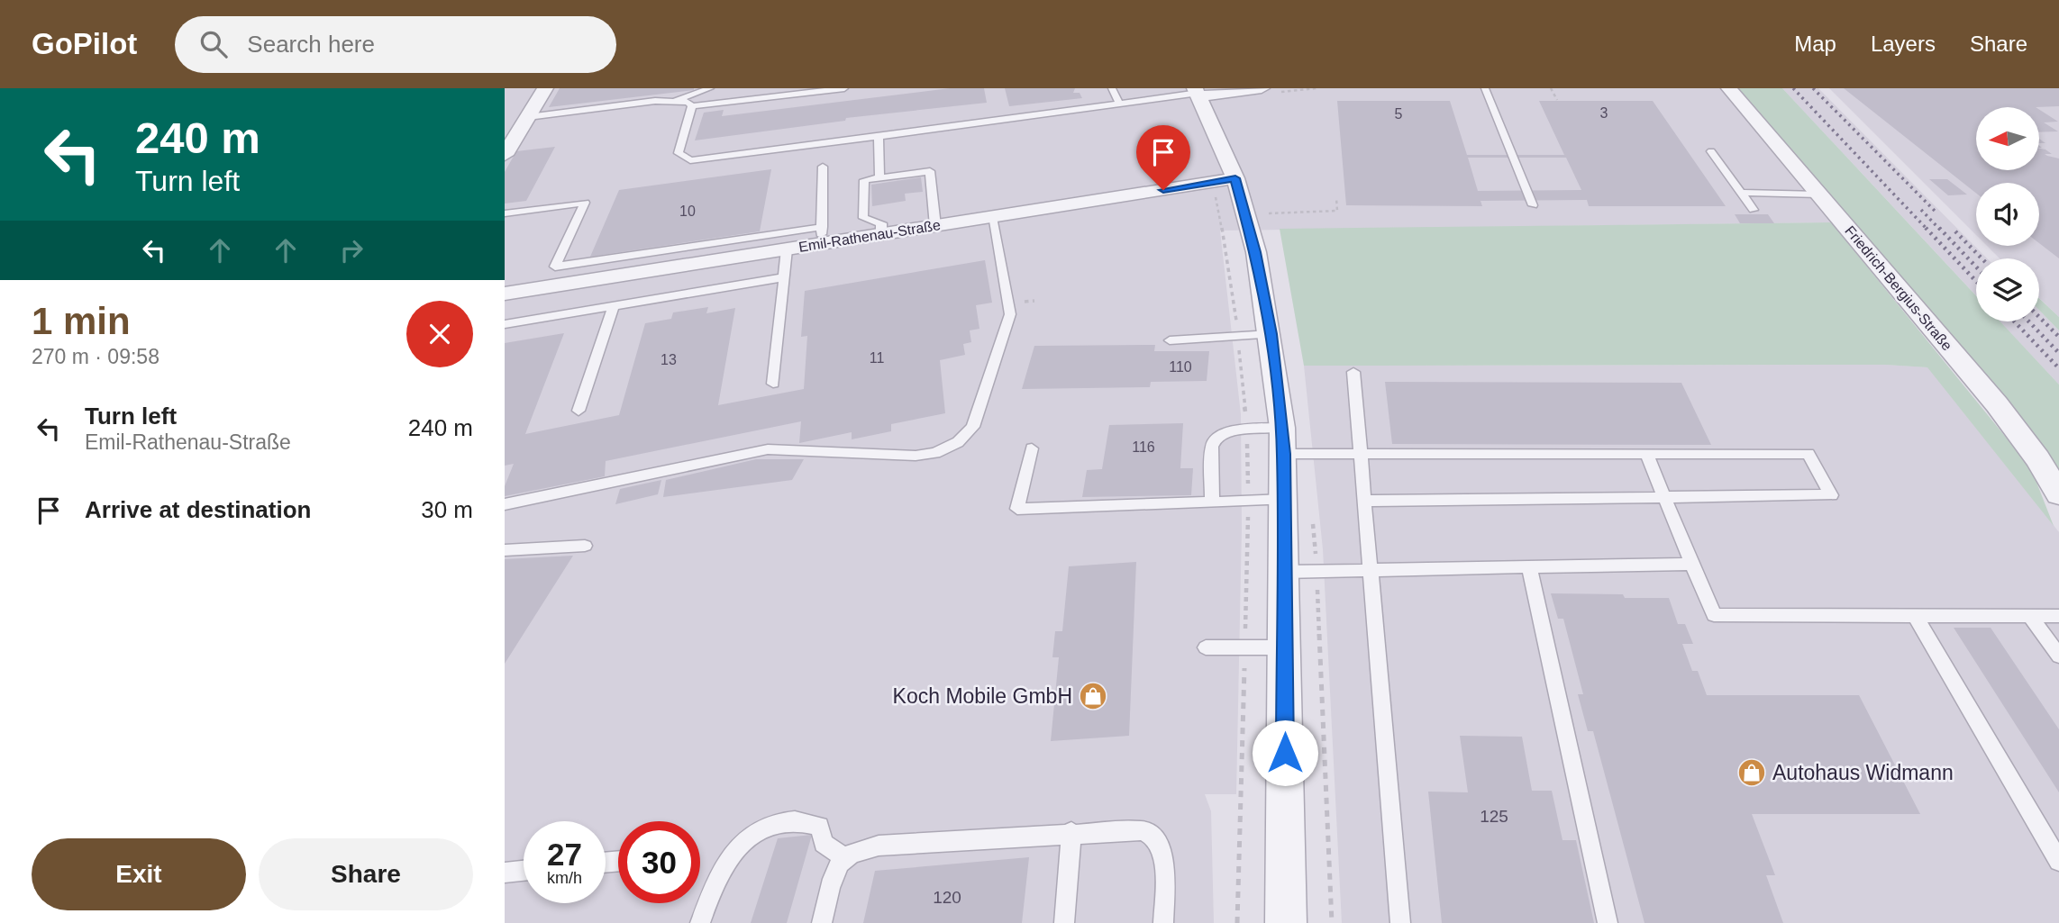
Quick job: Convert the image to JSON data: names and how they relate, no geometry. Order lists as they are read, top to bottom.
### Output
{
  "streets": {
    "street": ["Emil-Rathenau-Straße", "Friedrich-Bergius-Straße"]
  },
  "places": {
    "shop": ["Koch Mobile GmbH", "Autohaus Widmann"]
  },
  "house_numbers": [
    "3",
    "5",
    "10",
    "11",
    "13",
    "110",
    "116",
    "125",
    "120"
  ],
  "north": "left",
  "page": {
    "header": "GoPilot",
    "search": "Search here",
    "nav": ["Map", "Layers", "Share"],
    "turn": ["240 m", "Turn left"],
    "heading": ["1 min", "270 m · 09:58"],
    "list": [
      {
        "name": "Turn left",
        "note": "Emil-Rathenau-Straße",
        "value": "240 m"
      },
      {
        "name": "Arrive at destination",
        "value": "30 m"
      }
    ],
    "speed": "27 km/h",
    "limit": "30",
    "buttons": ["Exit", "Share"]
  }
}
